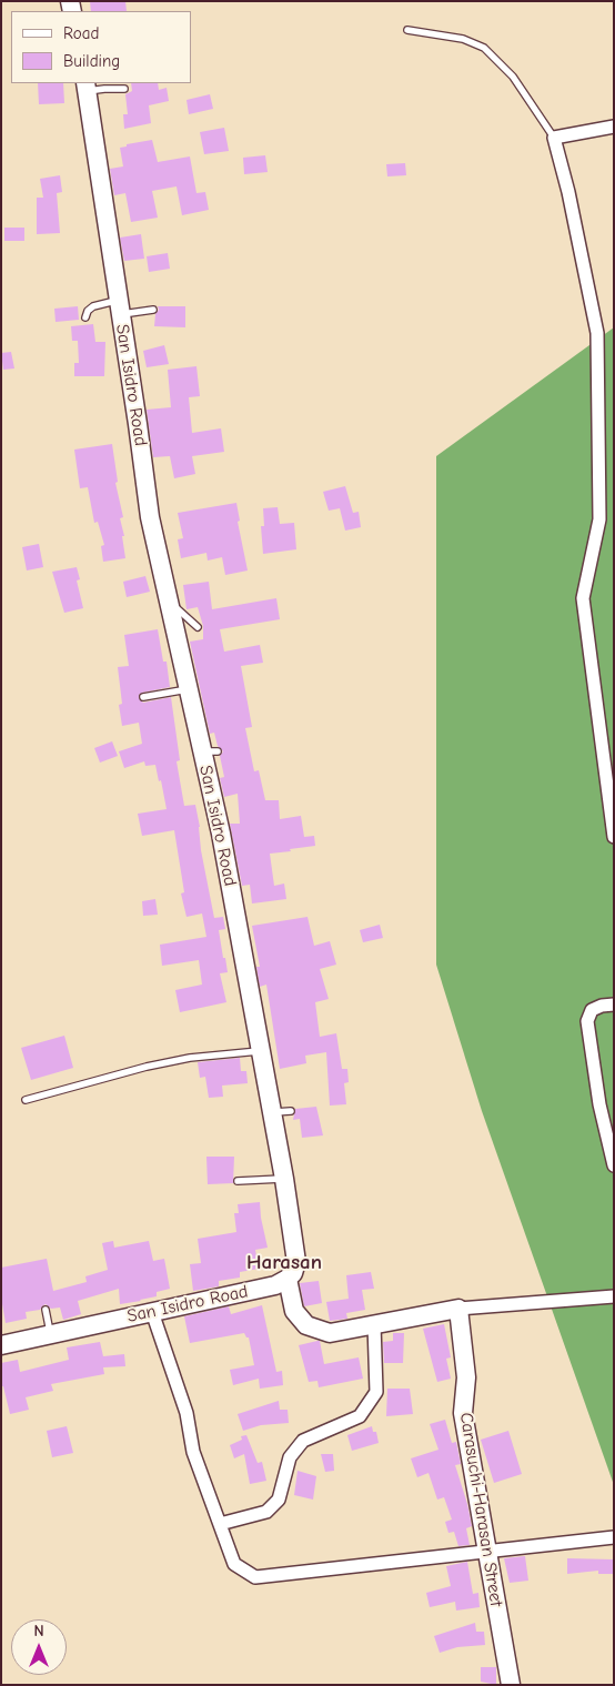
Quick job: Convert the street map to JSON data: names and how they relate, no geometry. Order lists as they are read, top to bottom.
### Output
{
  "streets": {
    "street": ["San Isidro Road", "Carasuchi-Harasan Street"]
  },
  "districts": ["Harasan"],
  "legend": ["Road", "Building"],
  "north": "top"
}
